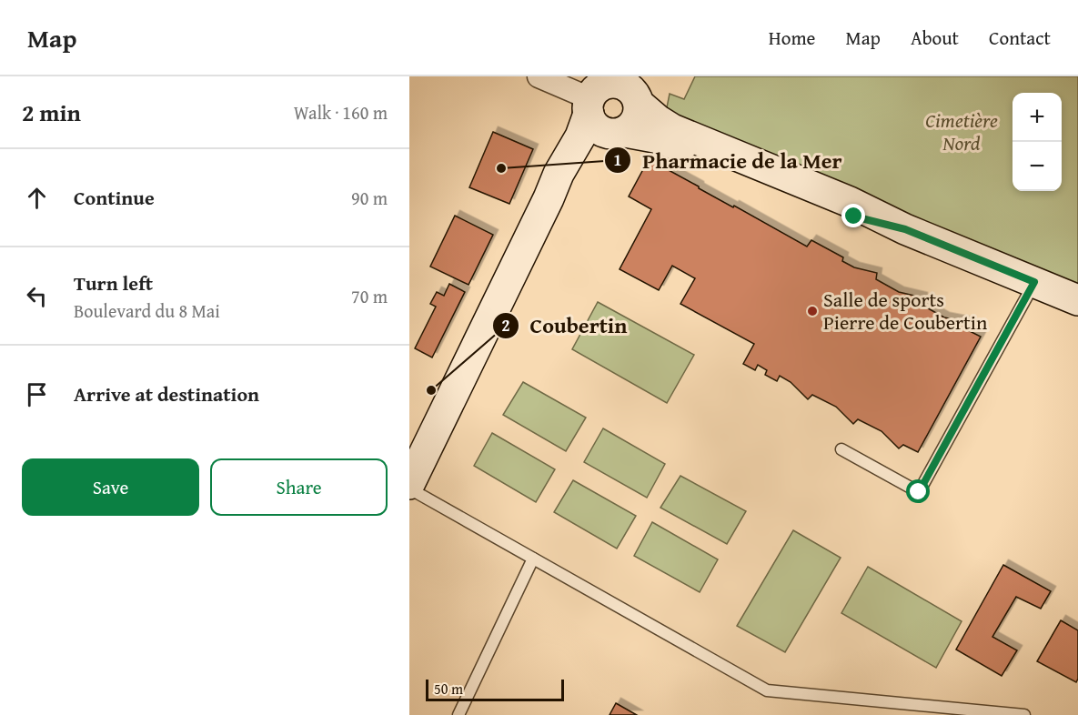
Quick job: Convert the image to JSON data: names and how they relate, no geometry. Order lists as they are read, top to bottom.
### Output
{
  "parks": ["Cimetière Nord"],
  "places": ["Pharmacie de la Mer", "Salle de sports Pierre de Coubertin", "Coubertin"],
  "scale_bar": "50 m",
  "page": {
    "header": "Map",
    "nav": [
      "Home",
      "Map",
      "About",
      "Contact"
    ],
    "heading": ["2 min", "Walk · 160 m"],
    "map_buttons": ["+", "−"],
    "list": [
      ["Continue", "90 m"],
      ["Turn left", "Boulevard du 8 Mai", "70 m"],
      "Arrive at destination"
    ],
    "buttons": ["Save", "Share"],
    "scale": "50 m"
  }
}
